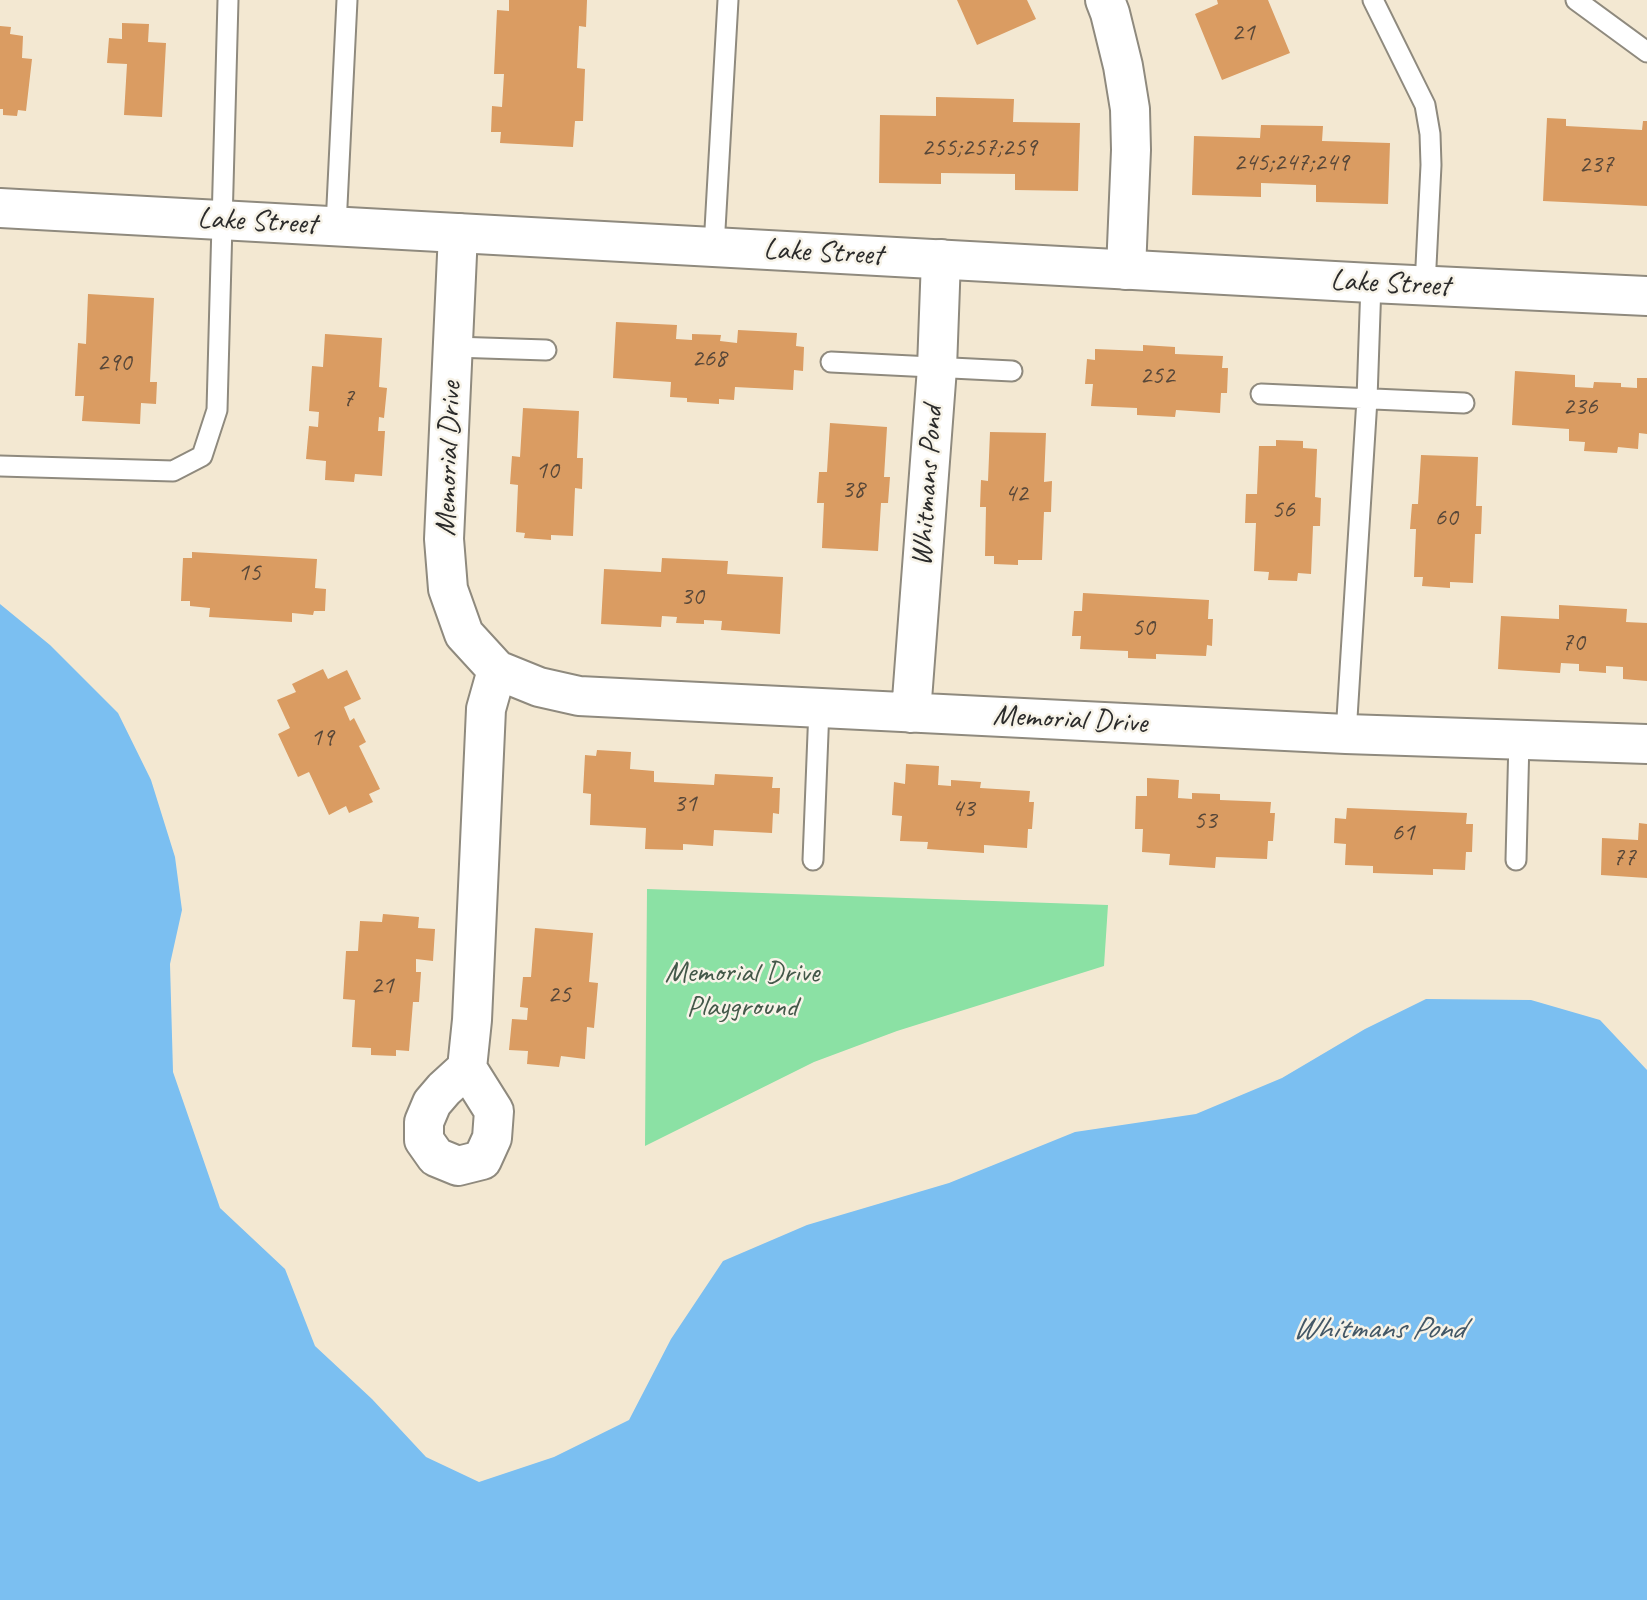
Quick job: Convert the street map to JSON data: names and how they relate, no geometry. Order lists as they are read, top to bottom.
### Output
{
  "streets": {
    "street": ["Lake Street", "Memorial Drive", "Whitmans Pond"]
  },
  "crossings": [
    ["Lake Street", "Memorial Drive"],
    ["Lake Street", "Whitmans Pond"],
    ["Memorial Drive", "Whitmans Pond"]
  ],
  "water": ["Whitmans Pond"],
  "parks": ["Memorial Drive Playground"],
  "house_numbers": [
    "21",
    "255;257;259",
    "245;247;249",
    "237",
    "268",
    "290",
    "252",
    "7",
    "236",
    "10",
    "38",
    "42",
    "56",
    "60",
    "15",
    "30",
    "50",
    "70",
    "19",
    "31",
    "43",
    "53",
    "61",
    "77",
    "21",
    "25"
  ]
}
